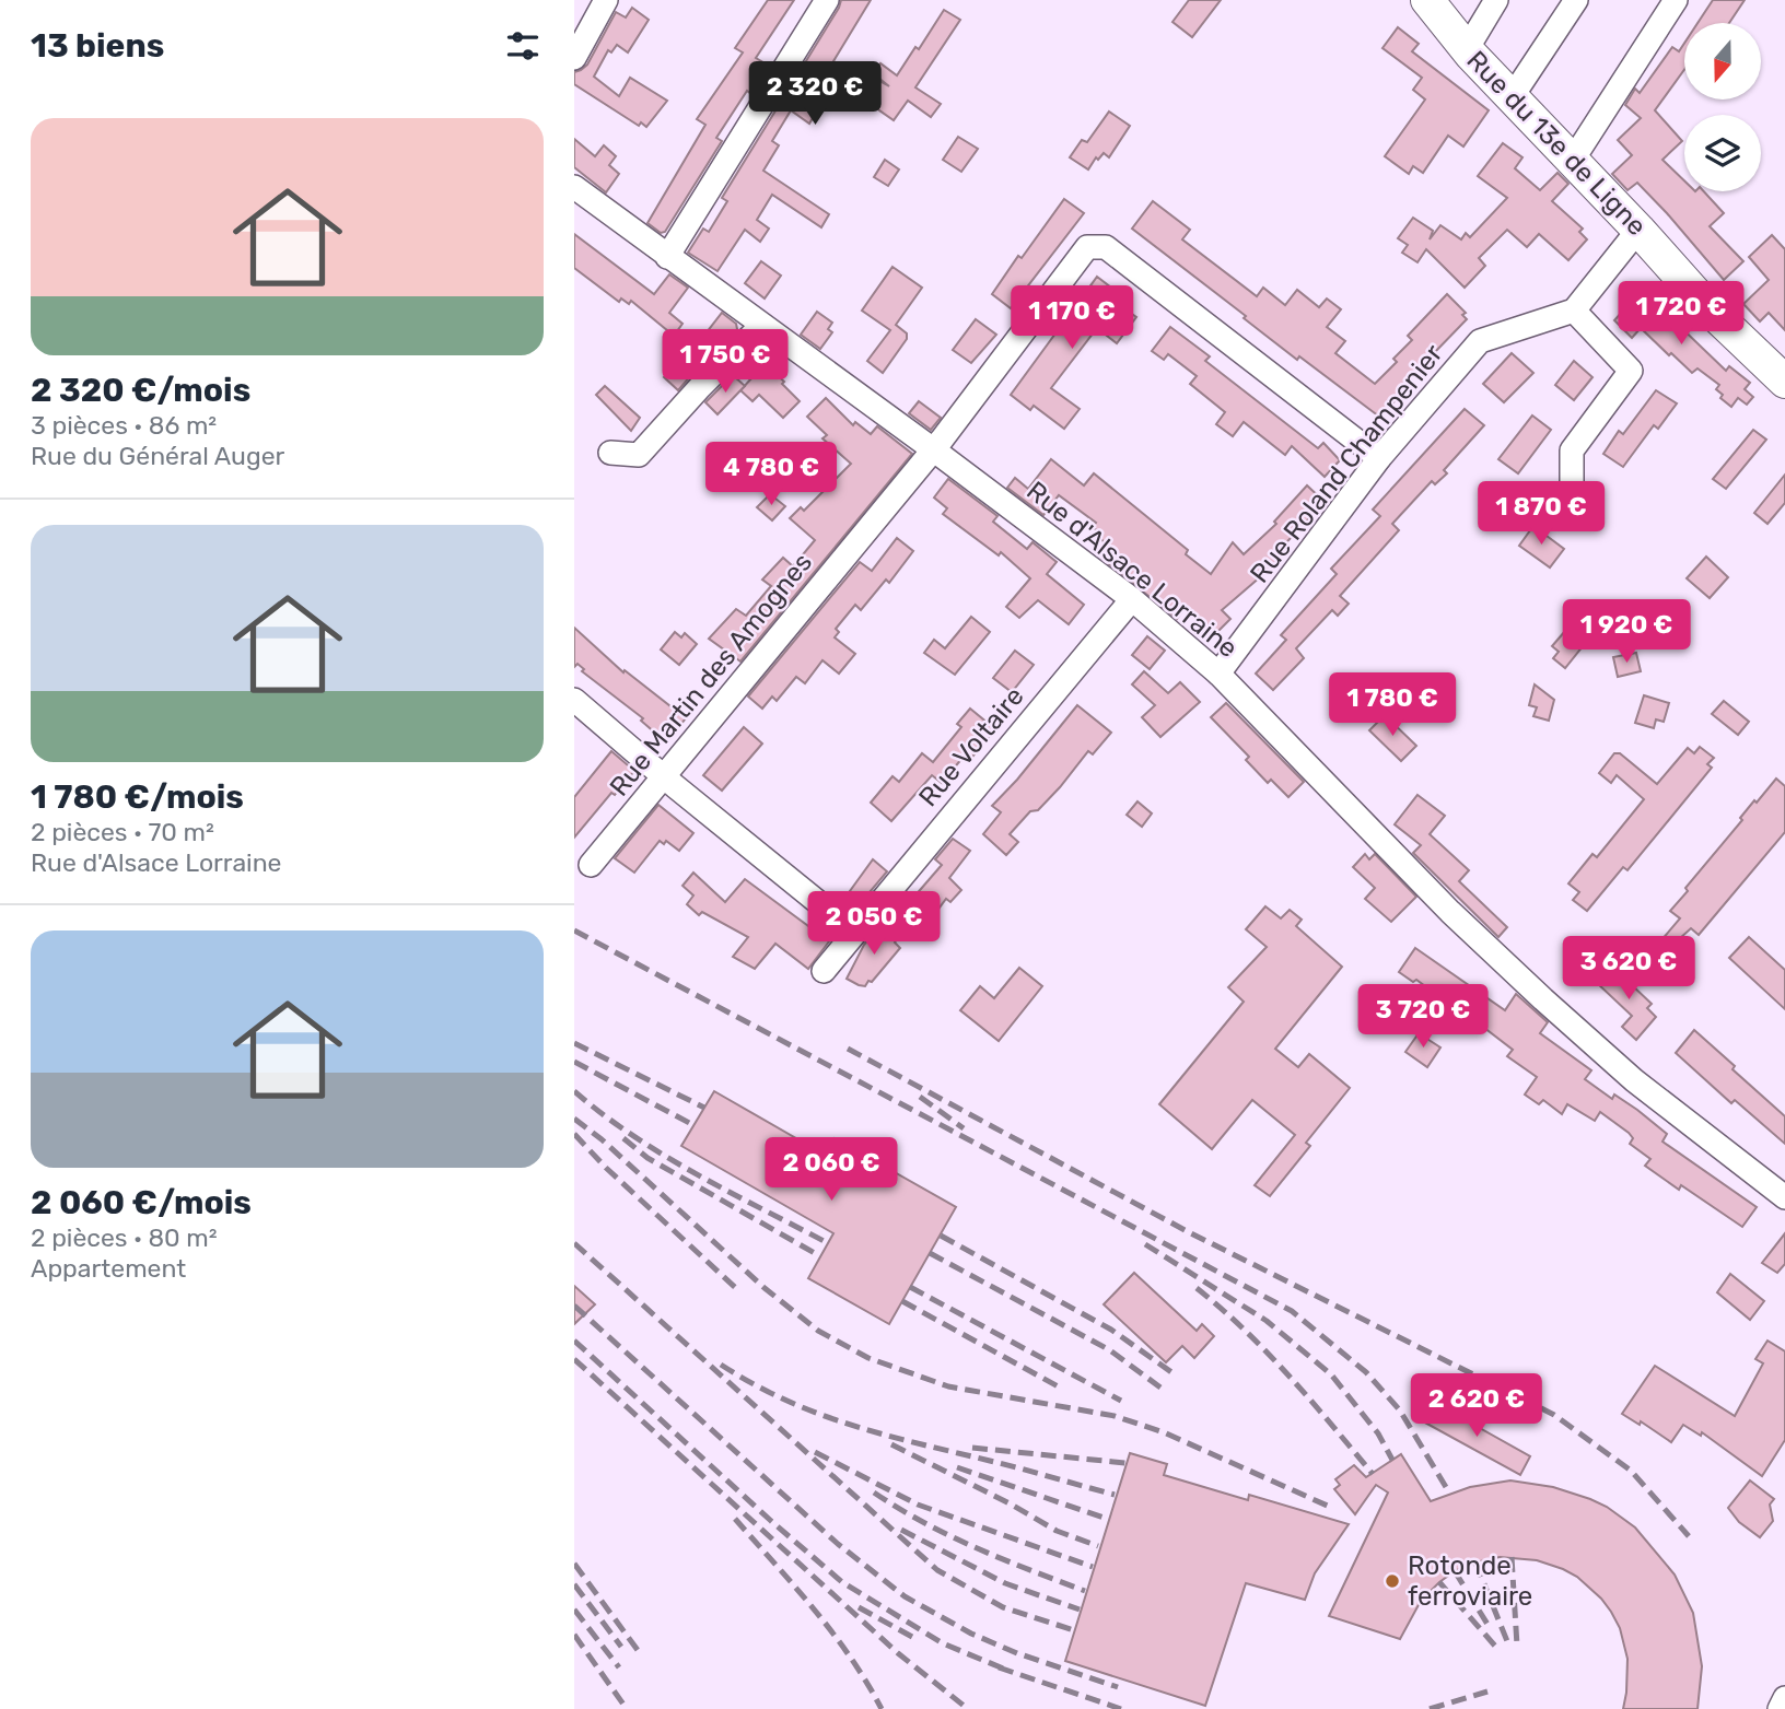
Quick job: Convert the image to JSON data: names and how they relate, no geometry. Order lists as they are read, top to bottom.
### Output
{
  "streets": {
    "main road": ["Rue du 13e de Ligne"],
    "street": [
      "Rue Roland Champenier",
      "Rue d'Alsace Lorraine",
      "Rue Martin des Amognes",
      "Rue Voltaire"
    ]
  },
  "crossings": [
    ["Rue Roland Champenier", "Rue d'Alsace Lorraine"],
    ["Rue Roland Champenier", "Rue Martin des Amognes"],
    ["Rue d'Alsace Lorraine", "Rue Martin des Amognes"],
    ["Rue d'Alsace Lorraine", "Rue Voltaire"]
  ],
  "places": ["Rotonde ferroviaire"],
  "north": "bottom",
  "page": {
    "heading": "13 biens",
    "price": [
      "2 320 €",
      "1 720 €",
      "1 170 €",
      "1 750 €",
      "4 780 €",
      "1 870 €",
      "1 920 €",
      "1 780 €",
      "2 050 €",
      "3 620 €",
      "3 720 €",
      "2 060 €",
      "2 620 €"
    ],
    "list": [
      {
        "name": "2 320 €/mois",
        "note": "3 pièces · 86 m² · Rue du Général Auger"
      },
      {
        "name": "1 780 €/mois",
        "note": "2 pièces · 70 m² · Rue d'Alsace Lorraine"
      },
      {
        "name": "2 060 €/mois",
        "note": "2 pièces · 80 m² · Appartement"
      }
    ]
  }
}
